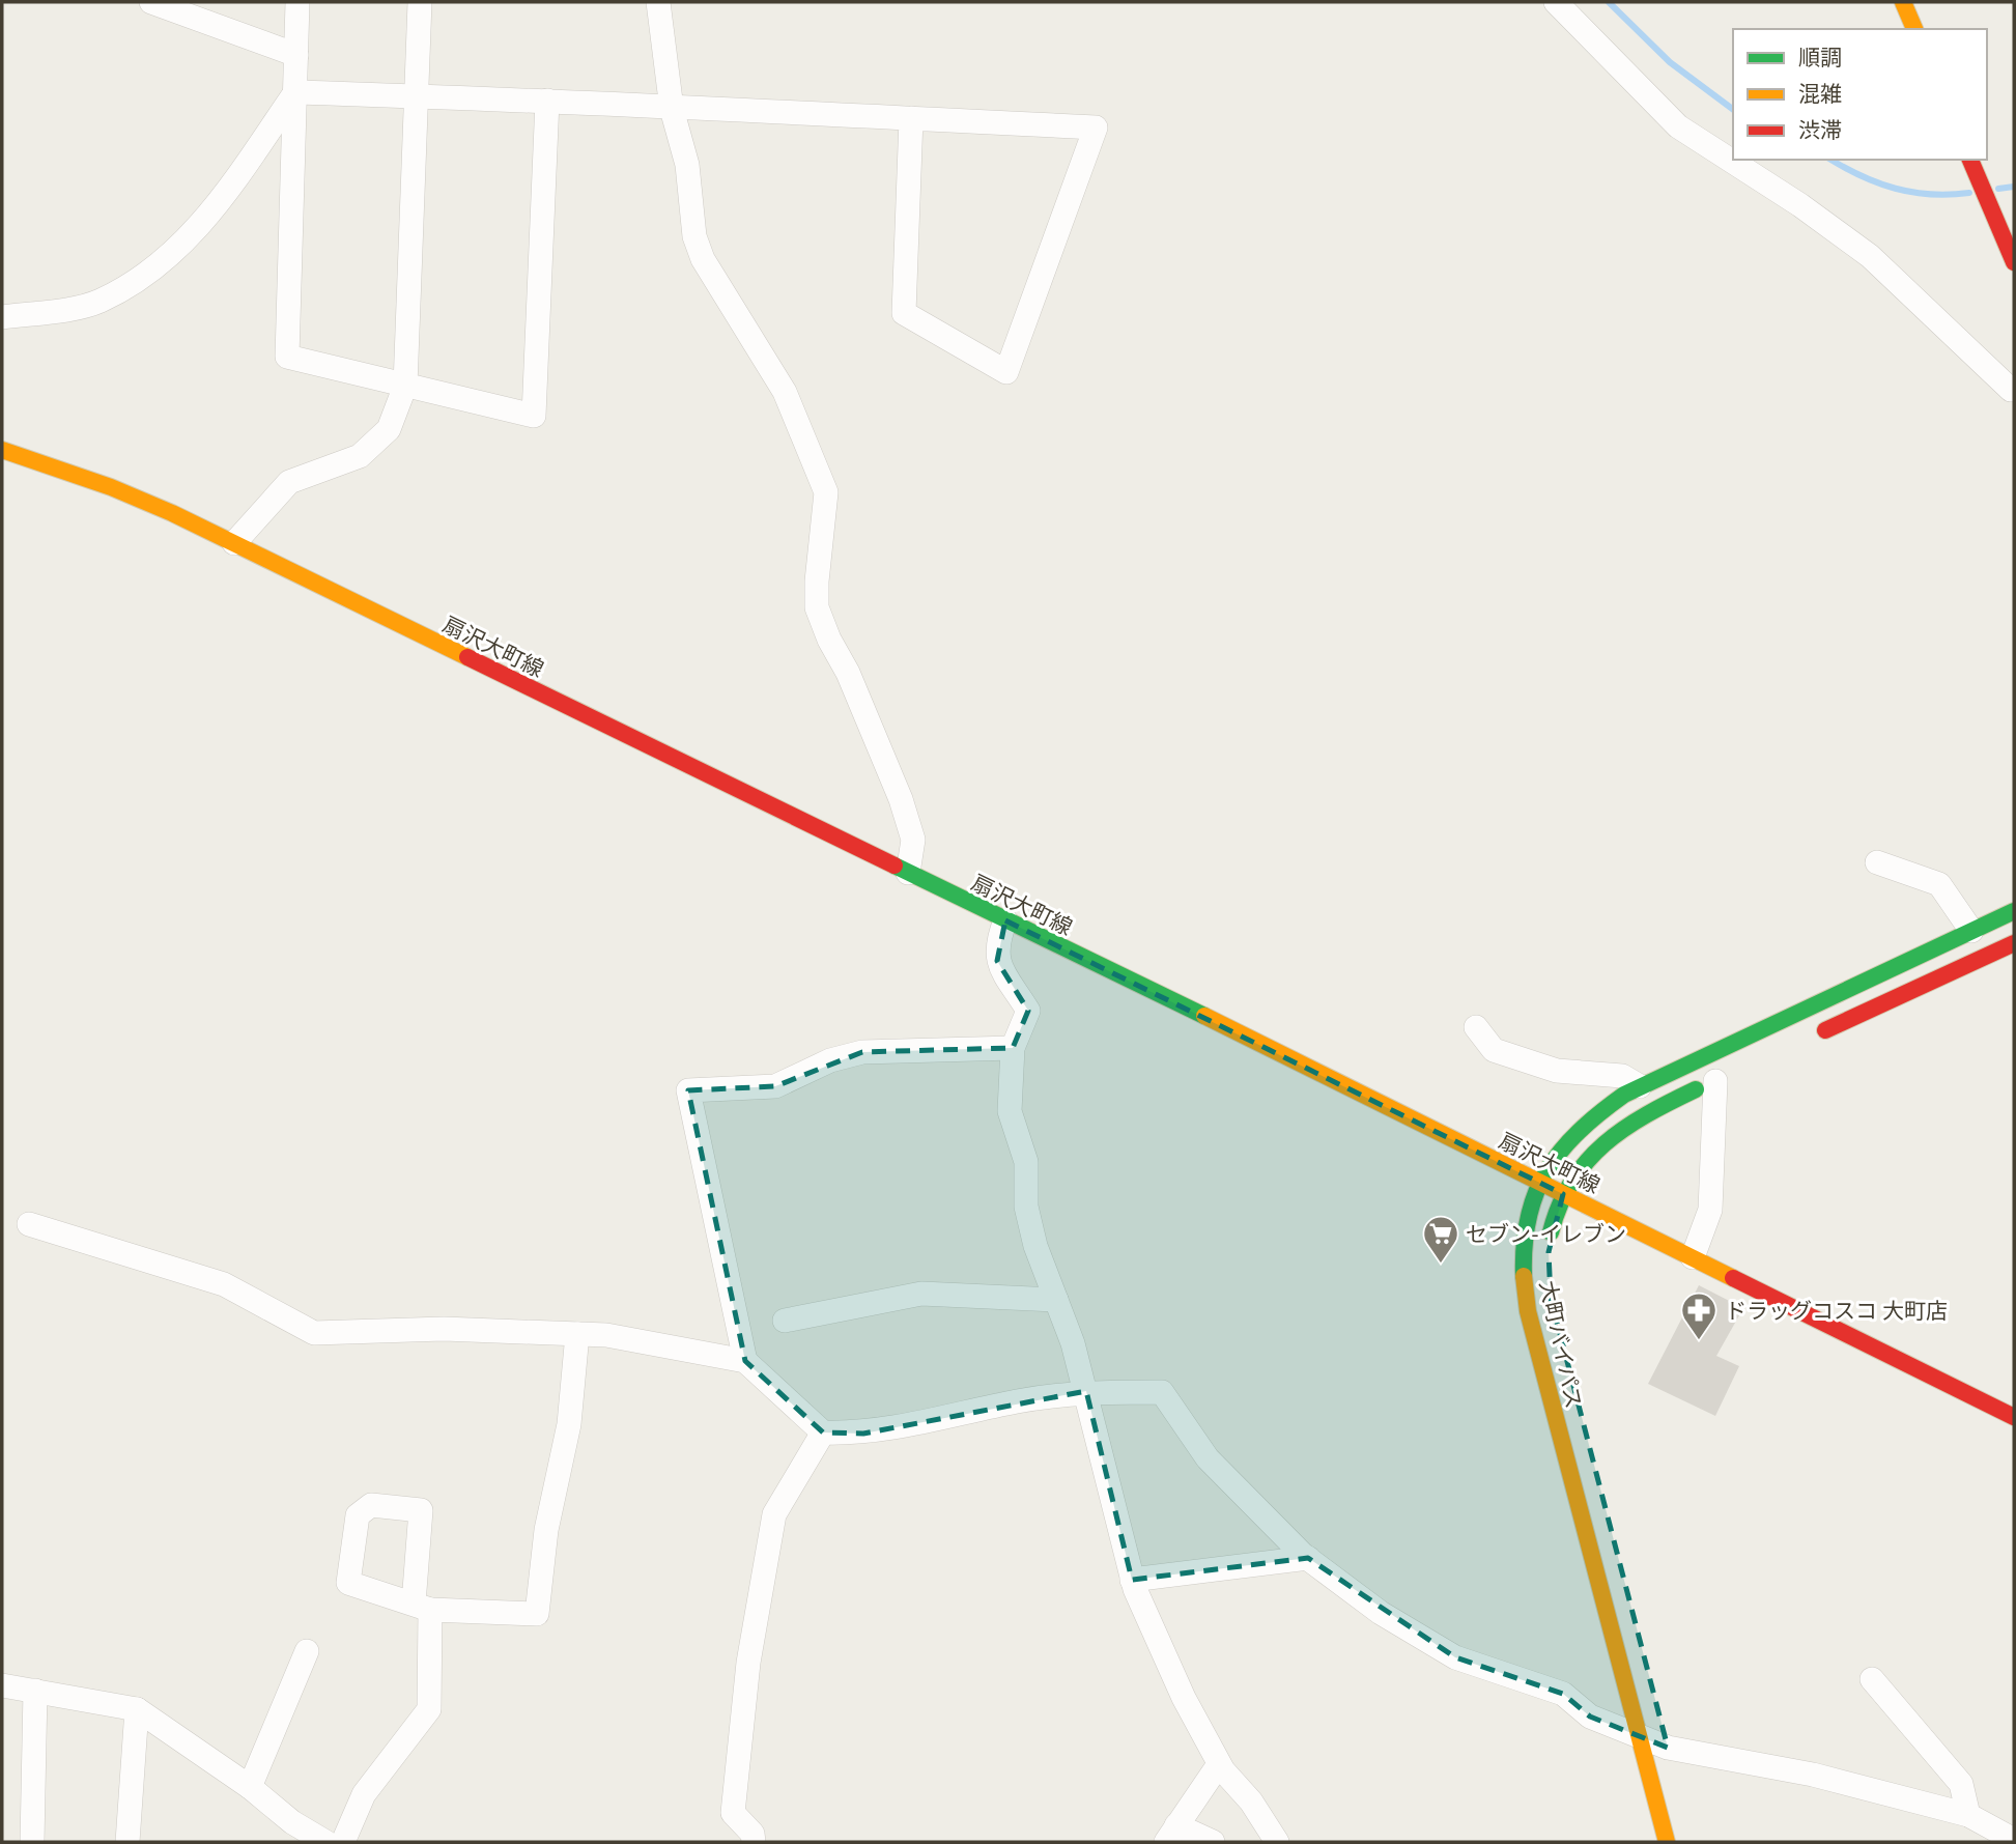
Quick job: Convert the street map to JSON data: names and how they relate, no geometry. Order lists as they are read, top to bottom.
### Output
{
  "streets": {
    "main road": ["扇沢大町線", "大町バイパス"]
  },
  "crossings": [
    ["扇沢大町線", "大町バイパス"]
  ],
  "places": {
    "supermarket": ["セブン-イレブン"],
    "pharmacy": ["ドラッグコスコ 大町店"]
  },
  "legend": ["順調", "混雑", "渋滞"]
}
